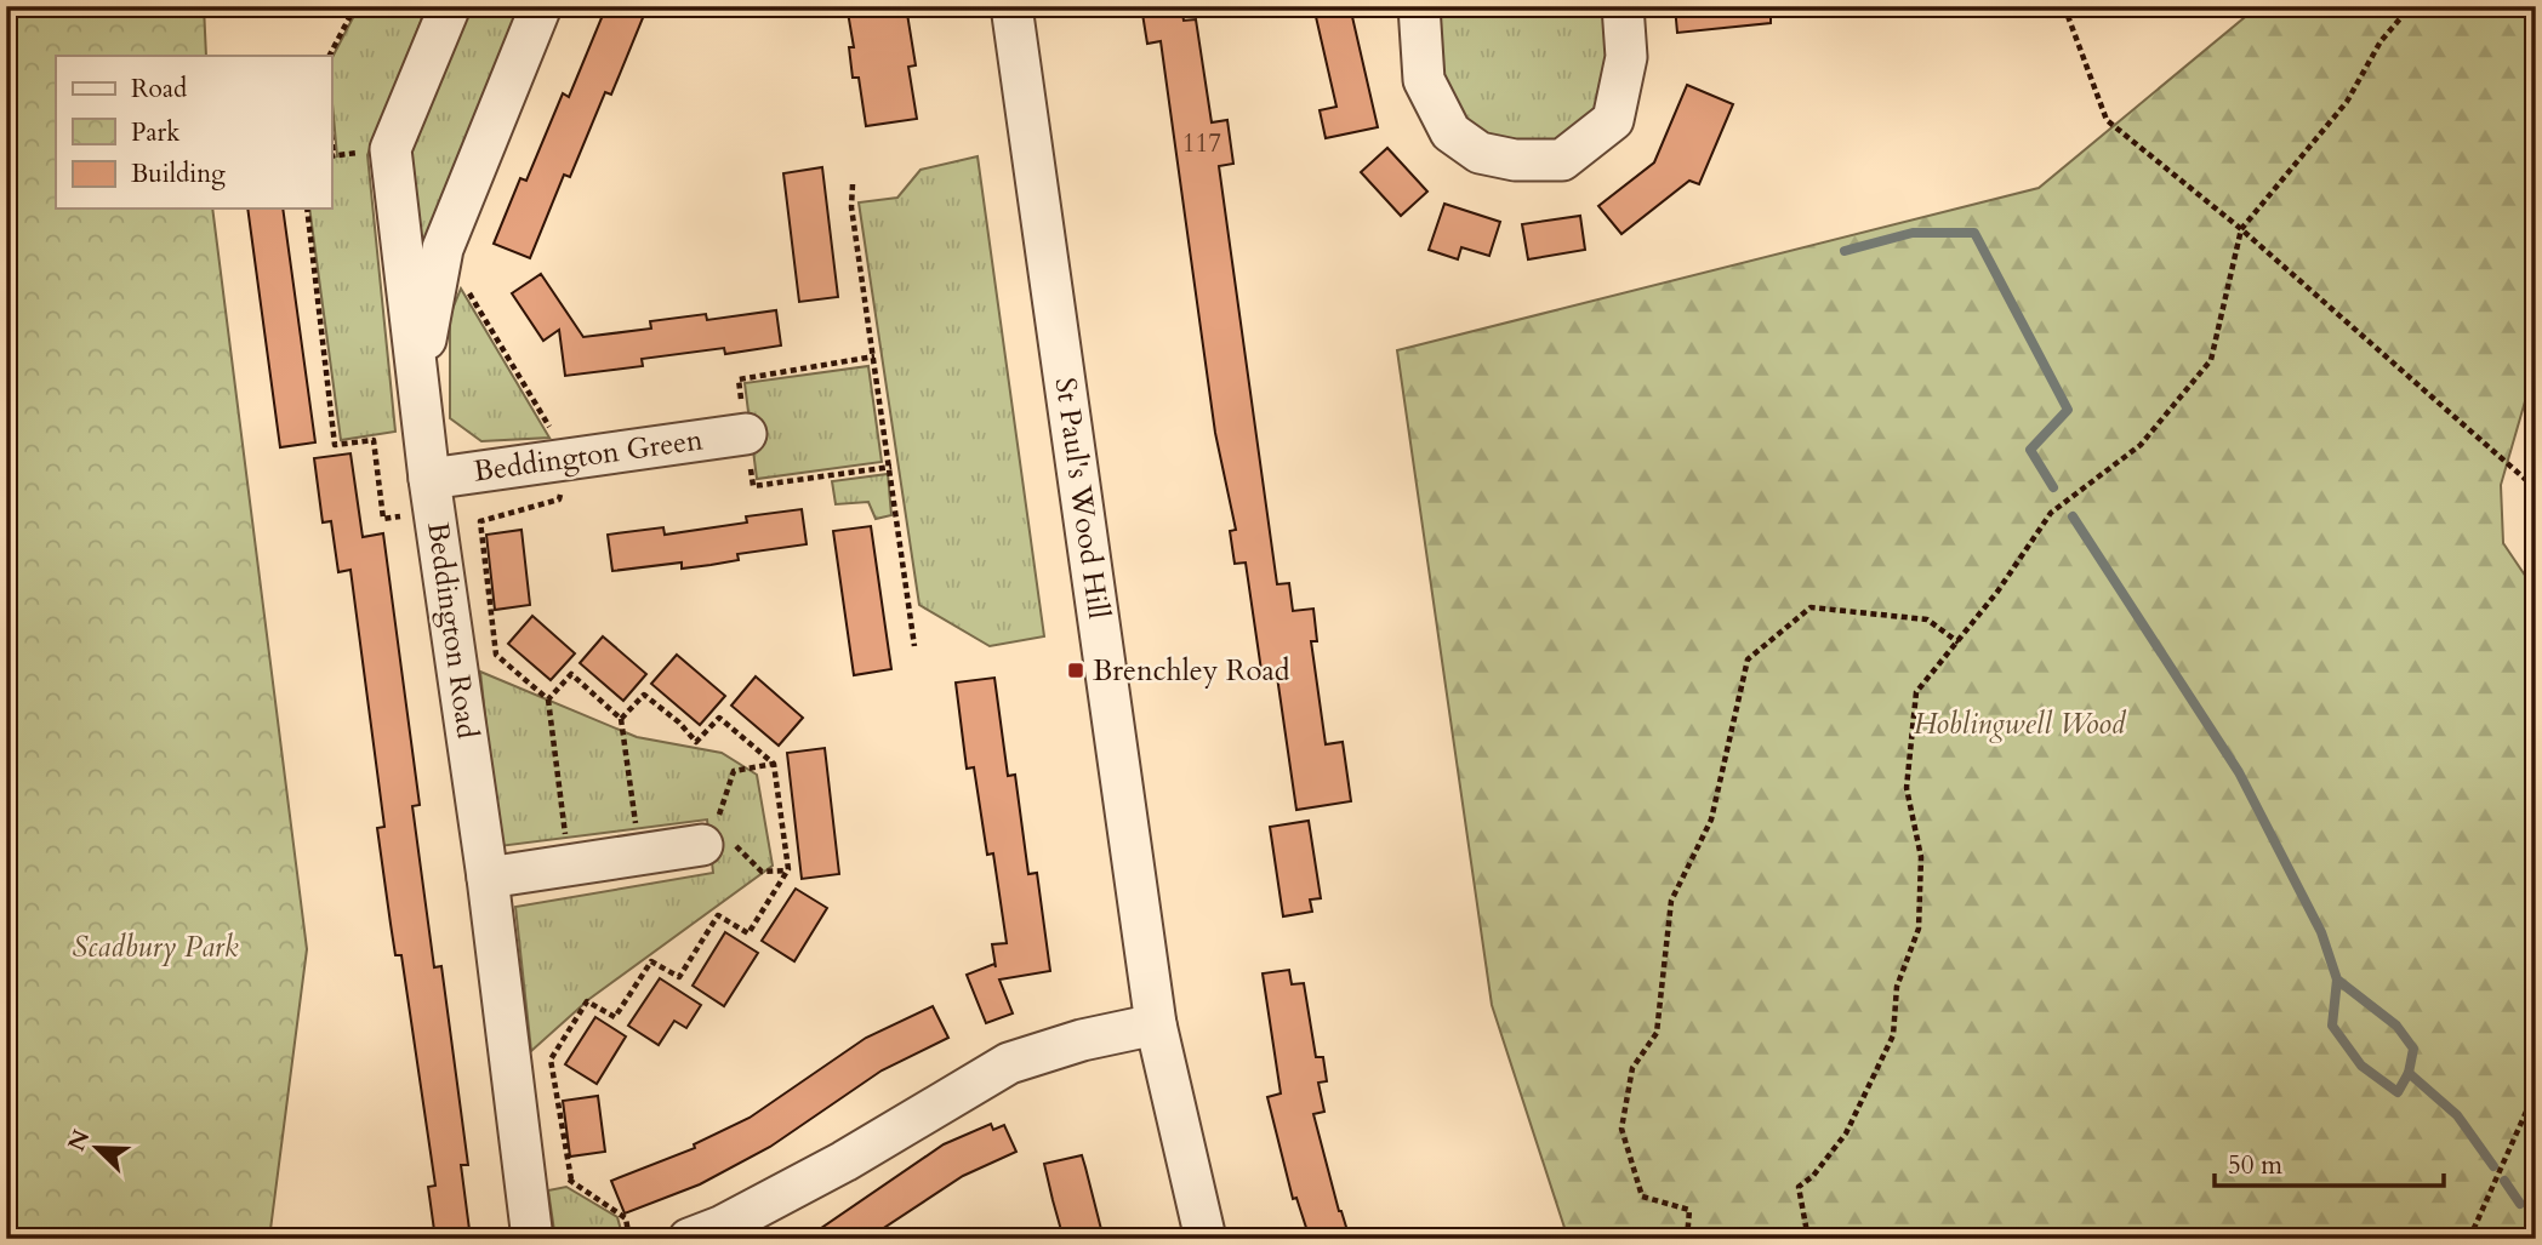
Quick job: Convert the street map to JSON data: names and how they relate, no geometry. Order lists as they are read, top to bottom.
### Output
{
  "streets": {
    "street": ["Beddington Green", "St Paul's Wood Hill", "Beddington Road"]
  },
  "crossings": [
    ["Beddington Green", "Beddington Road"]
  ],
  "parks": ["Hoblingwell Wood", "Scadbury Park"],
  "places": {
    "transit": ["Brenchley Road"]
  },
  "house_numbers": ["117"],
  "legend": ["Road", "Park", "Building"],
  "scale_bar": "50 m",
  "north": "top left"
}
